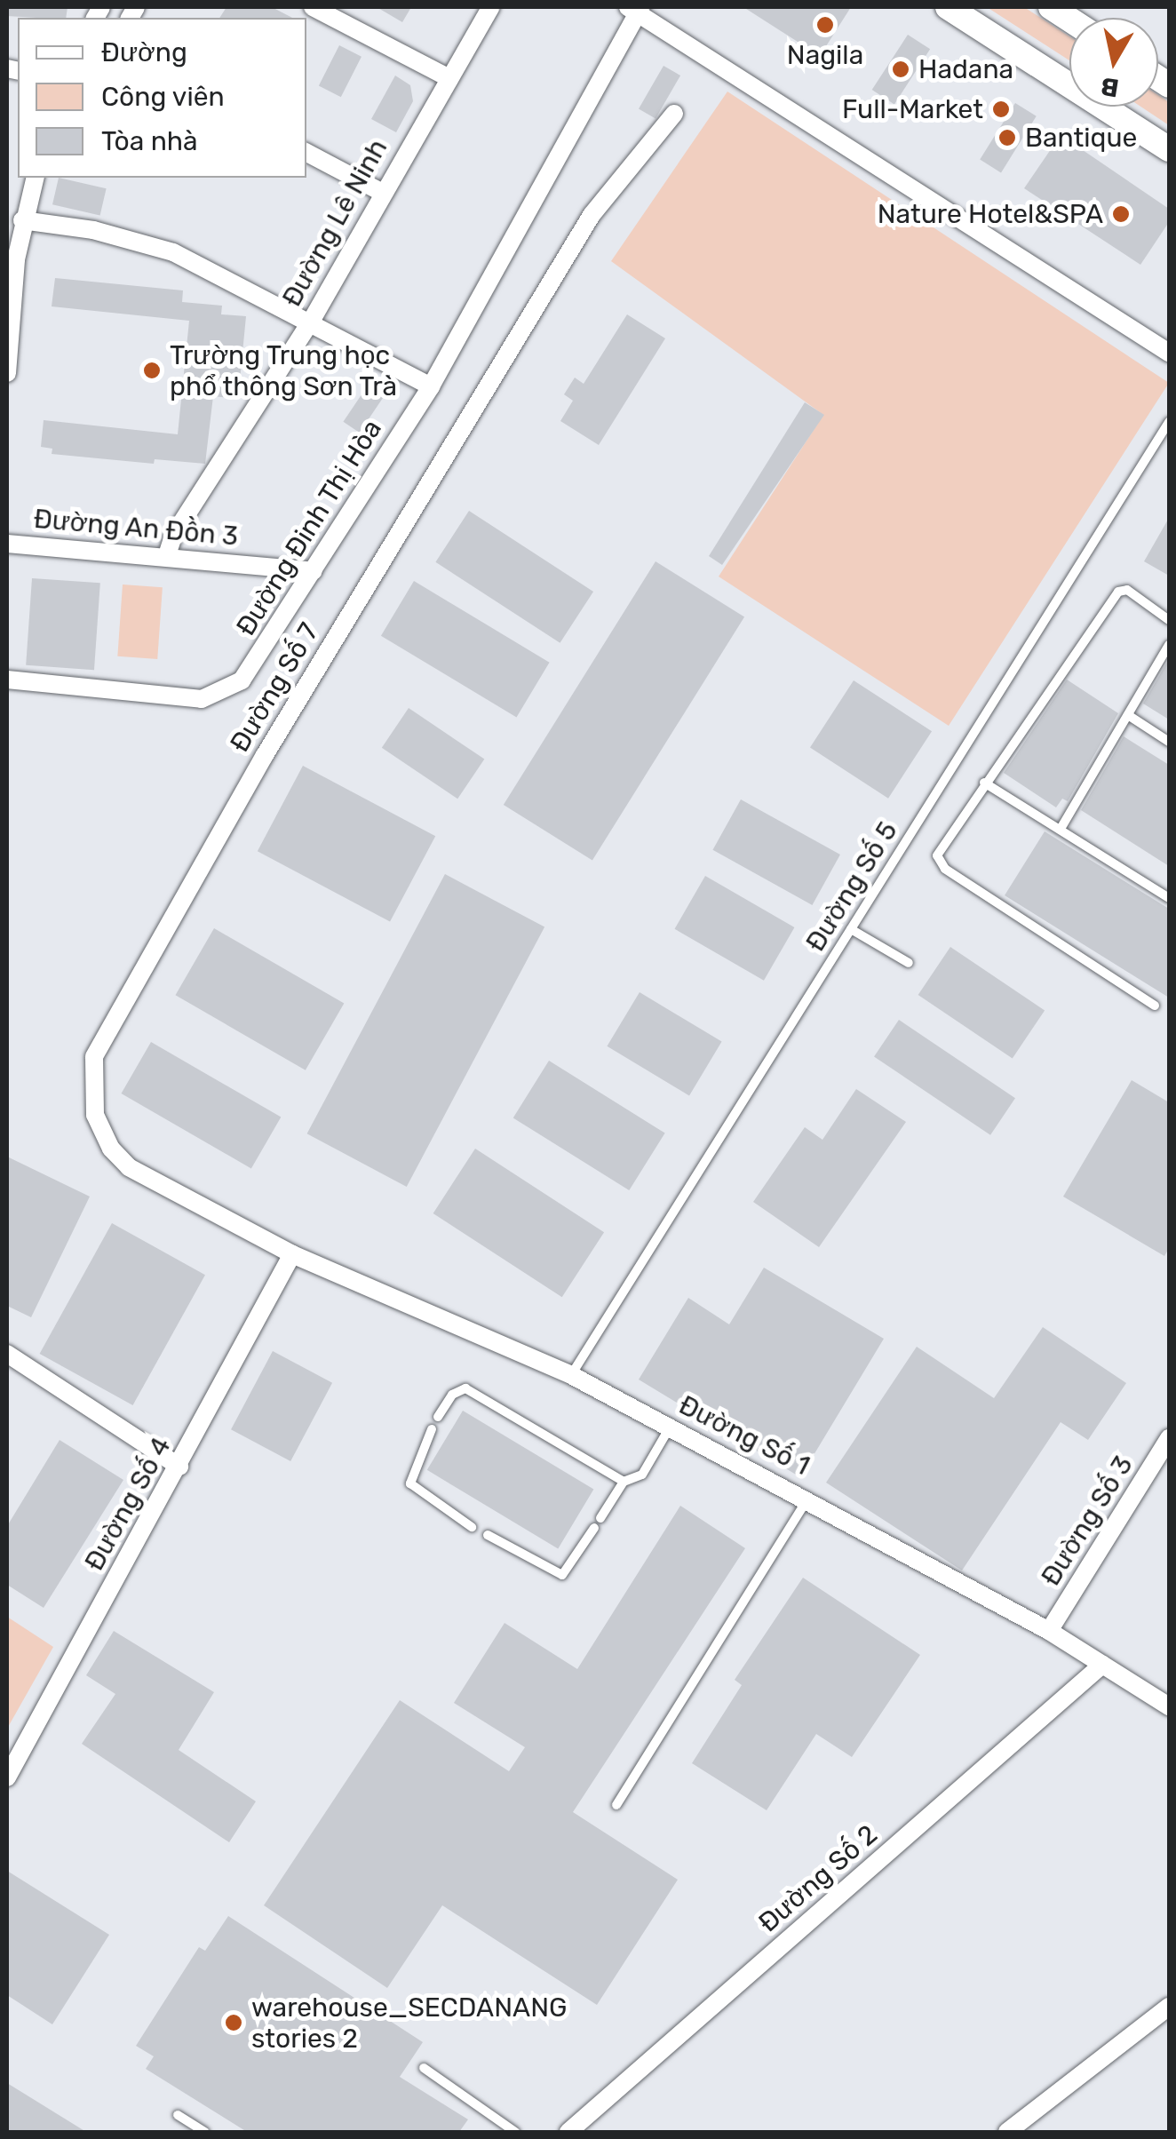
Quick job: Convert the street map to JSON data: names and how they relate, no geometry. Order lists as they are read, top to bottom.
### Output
{
  "streets": {
    "street": [
      "Đường Lê Ninh",
      "Đường An Đồn 3",
      "Đường Đinh Thị Hòa",
      "Đường Số 7",
      "Đường Số 1",
      "Đường Số 4",
      "Đường Số 3",
      "Đường Số 2"
    ],
    "lane": ["Đường Số 5"]
  },
  "crossings": [
    ["Đường Lê Ninh", "Đường An Đồn 3"],
    ["Đường An Đồn 3", "Đường Đinh Thị Hòa"],
    ["Đường Số 7", "Đường Số 1"],
    ["Đường Số 7", "Đường Số 4"],
    ["Đường Số 5", "Đường Số 1"],
    ["Đường Số 1", "Đường Số 4"],
    ["Đường Số 1", "Đường Số 3"],
    ["Đường Số 1", "Đường Số 2"]
  ],
  "places": [
    "Nagila",
    "Hadana",
    "Full-Market",
    "Bantique",
    "Nature Hotel&SPA",
    "Trường Trung học phổ thông Sơn Trà",
    "warehouse_SECDANANG stories 2"
  ],
  "legend": ["Đường", "Công viên", "Tòa nhà"],
  "north": "bottom"
}
